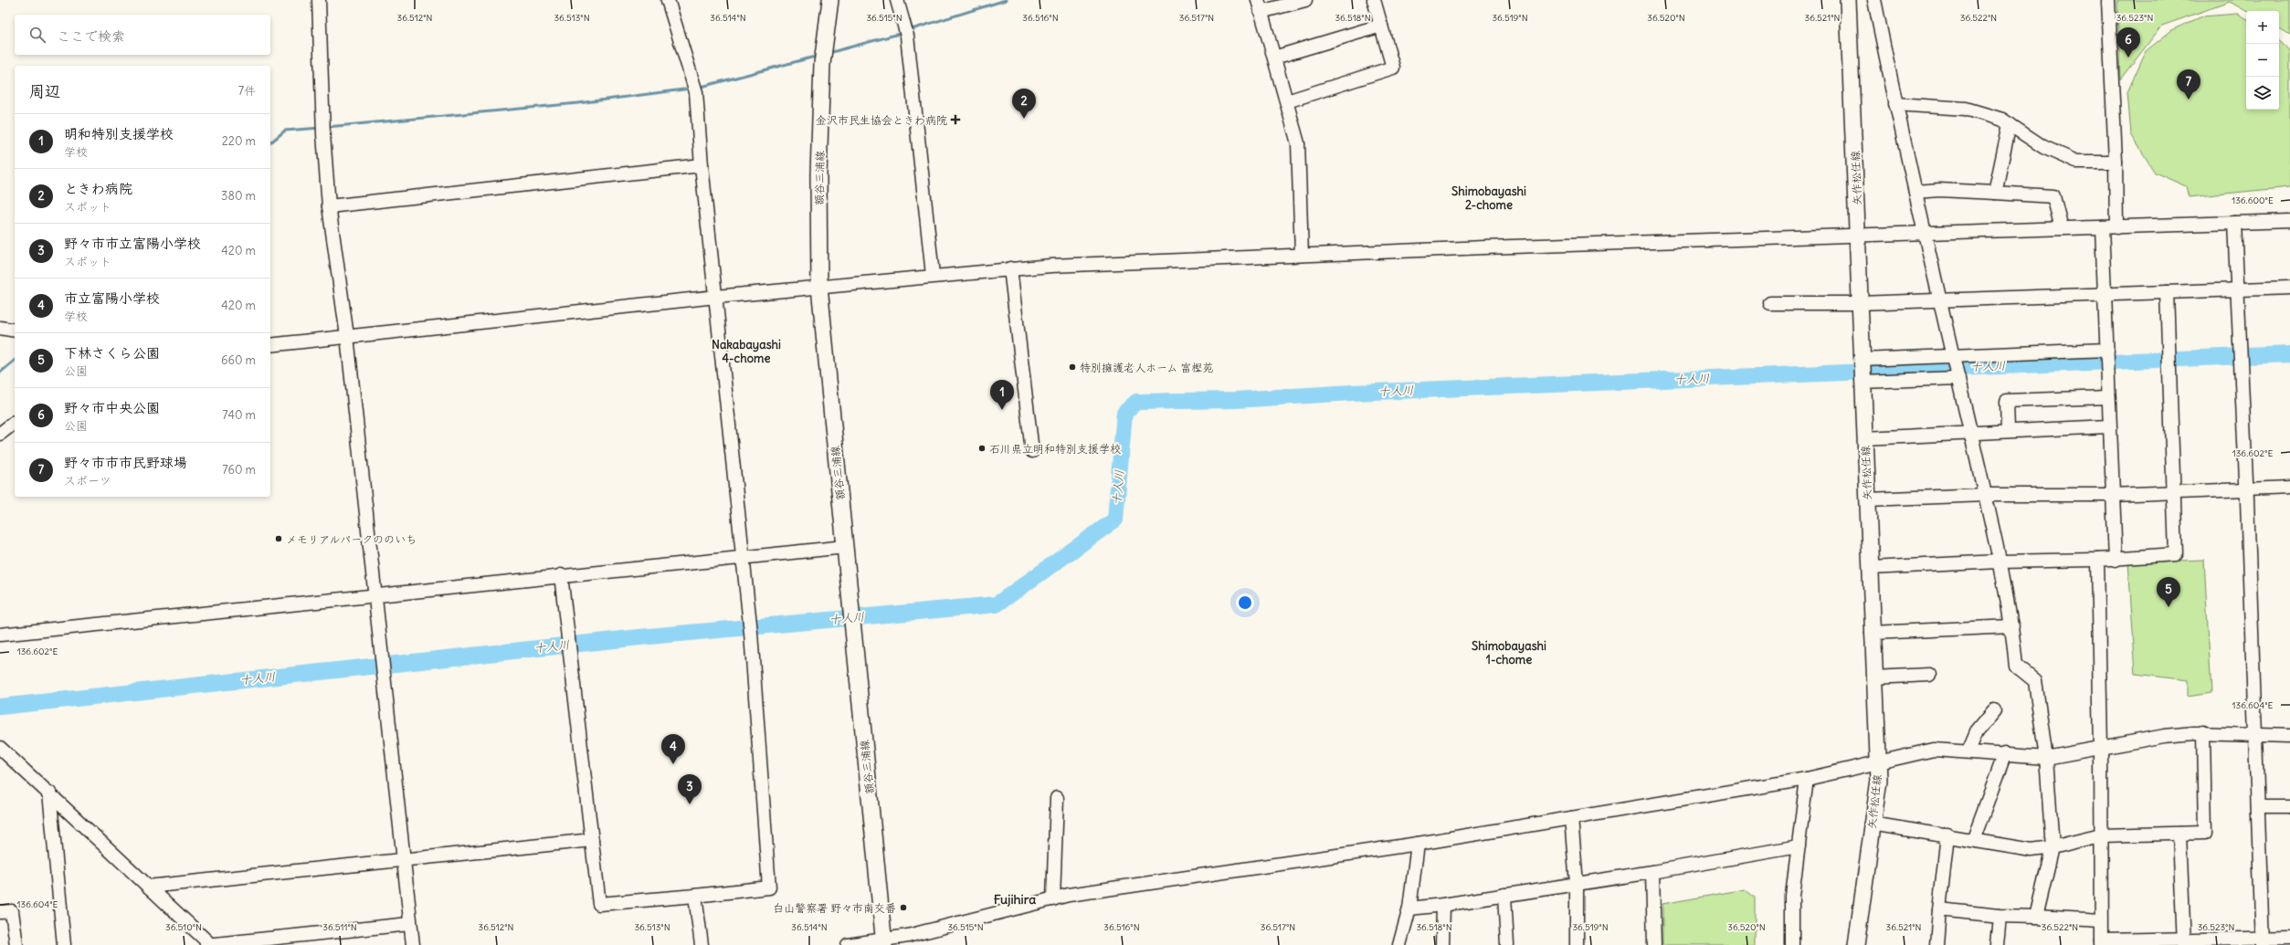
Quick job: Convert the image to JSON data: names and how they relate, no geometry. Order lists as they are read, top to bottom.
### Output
{
  "streets": {
    "main road": ["額谷三浦線", "矢作松任線"]
  },
  "districts": [
    "Shimobayashi 2-chome",
    "Nakabayashi 4-chome",
    "Shimobayashi 1-chome",
    "Fujihira"
  ],
  "water": ["十人川"],
  "places": {
    "health": ["金沢市民生協会ときわ病院"],
    "other": [
      "特別擁護老人ホーム 富樫苑",
      "石川県立明和特別支援学校",
      "メモリアルパークののいち",
      "白山警察署 野々市南交番"
    ]
  },
  "page": {
    "map_buttons": ["+", "−"],
    "search": "ここで検索",
    "pins": [
      "6",
      "7",
      "2",
      "1",
      "5",
      "4",
      "3"
    ],
    "heading": ["周辺", "7件"],
    "list": [
      {
        "mark": "1",
        "name": "明和特別支援学校",
        "note": "学校",
        "value": "220 m"
      },
      {
        "mark": "2",
        "name": "ときわ病院",
        "note": "スポット",
        "value": "380 m"
      },
      {
        "mark": "3",
        "name": "野々市市立富陽小学校",
        "note": "スポット",
        "value": "420 m"
      },
      {
        "mark": "4",
        "name": "市立富陽小学校",
        "note": "学校",
        "value": "420 m"
      },
      {
        "mark": "5",
        "name": "下林さくら公園",
        "note": "公園",
        "value": "660 m"
      },
      {
        "mark": "6",
        "name": "野々市中央公園",
        "note": "公園",
        "value": "740 m"
      },
      {
        "mark": "7",
        "name": "野々市市市民野球場",
        "note": "スポーツ",
        "value": "760 m"
      }
    ]
  },
  "coordinates": [
    "36.512°N",
    "36.513°N",
    "36.514°N",
    "36.515°N",
    "36.516°N",
    "36.517°N",
    "36.518°N",
    "36.519°N",
    "36.520°N",
    "36.521°N",
    "36.522°N",
    "36.523°N",
    "136.600°E",
    "136.602°E",
    "136.604°E",
    "36.510°N",
    "36.511°N"
  ]
}
